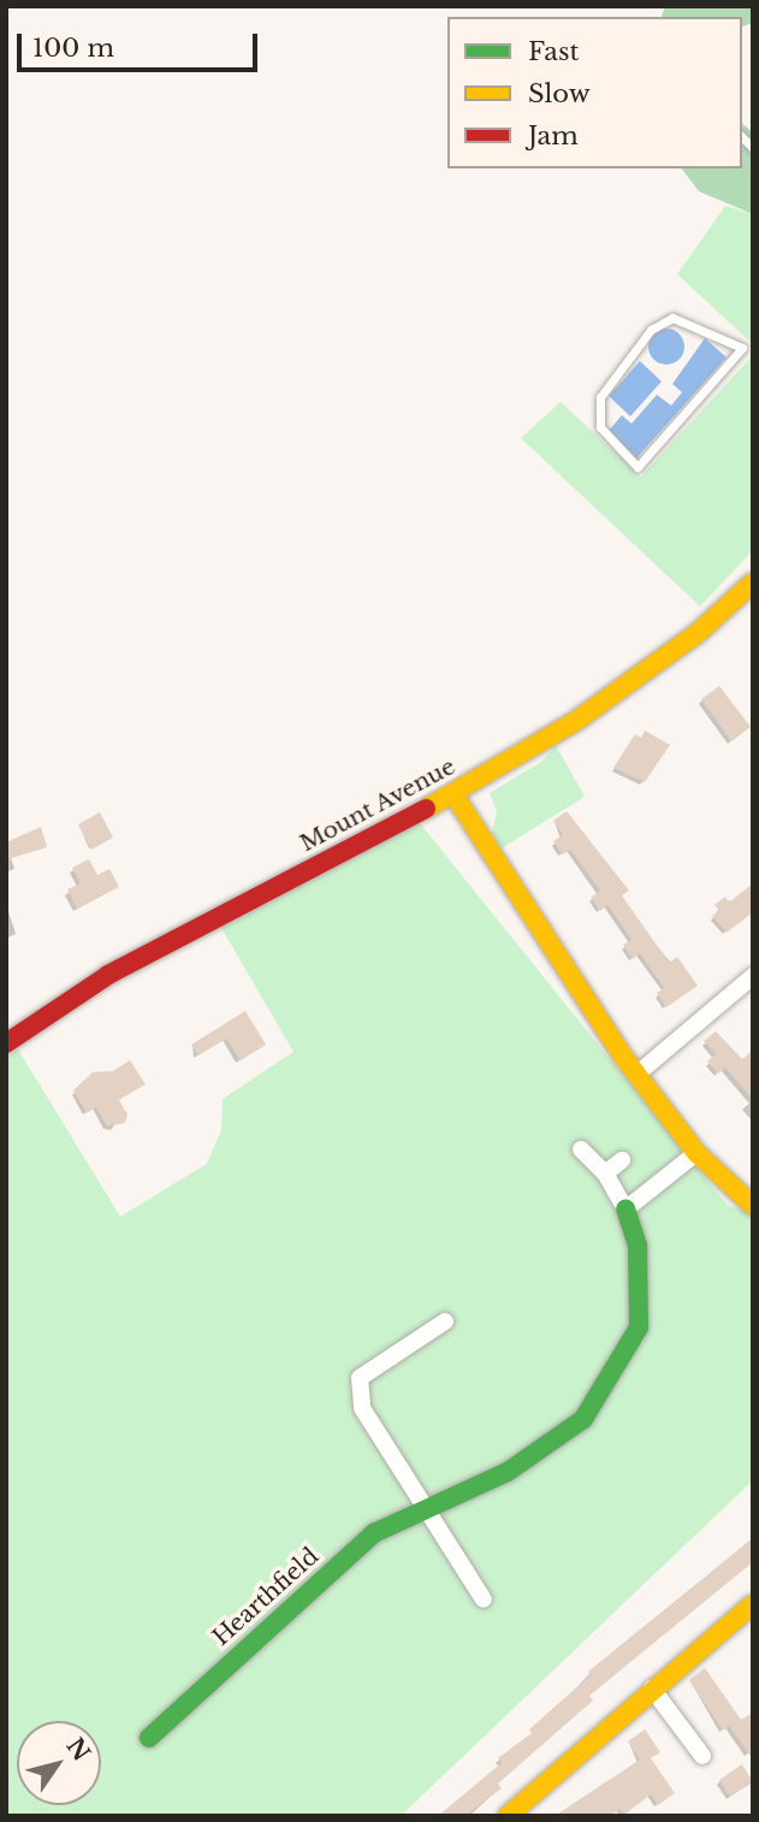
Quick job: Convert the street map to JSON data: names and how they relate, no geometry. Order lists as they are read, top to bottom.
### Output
{
  "streets": {
    "street": ["Mount Avenue", "Hearthfield"]
  },
  "legend": ["Fast", "Slow", "Jam"],
  "scale_bar": "100 m",
  "north": "top right"
}
